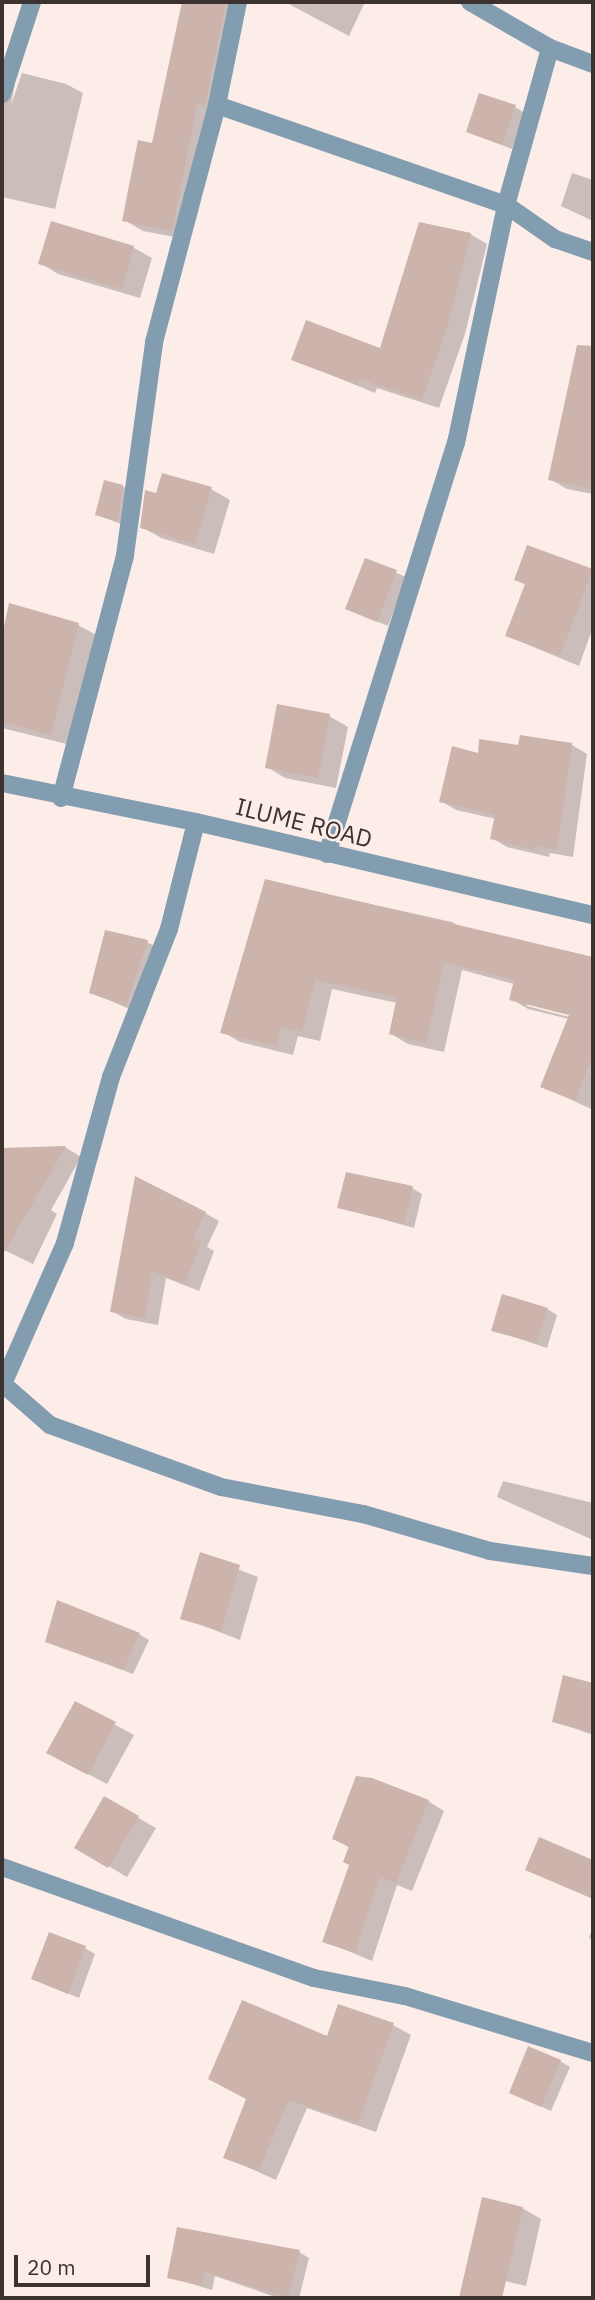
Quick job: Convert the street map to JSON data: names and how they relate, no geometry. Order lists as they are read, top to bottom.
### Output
{
  "streets": {
    "street": ["ILUME ROAD"]
  },
  "scale_bar": "20 m"
}
